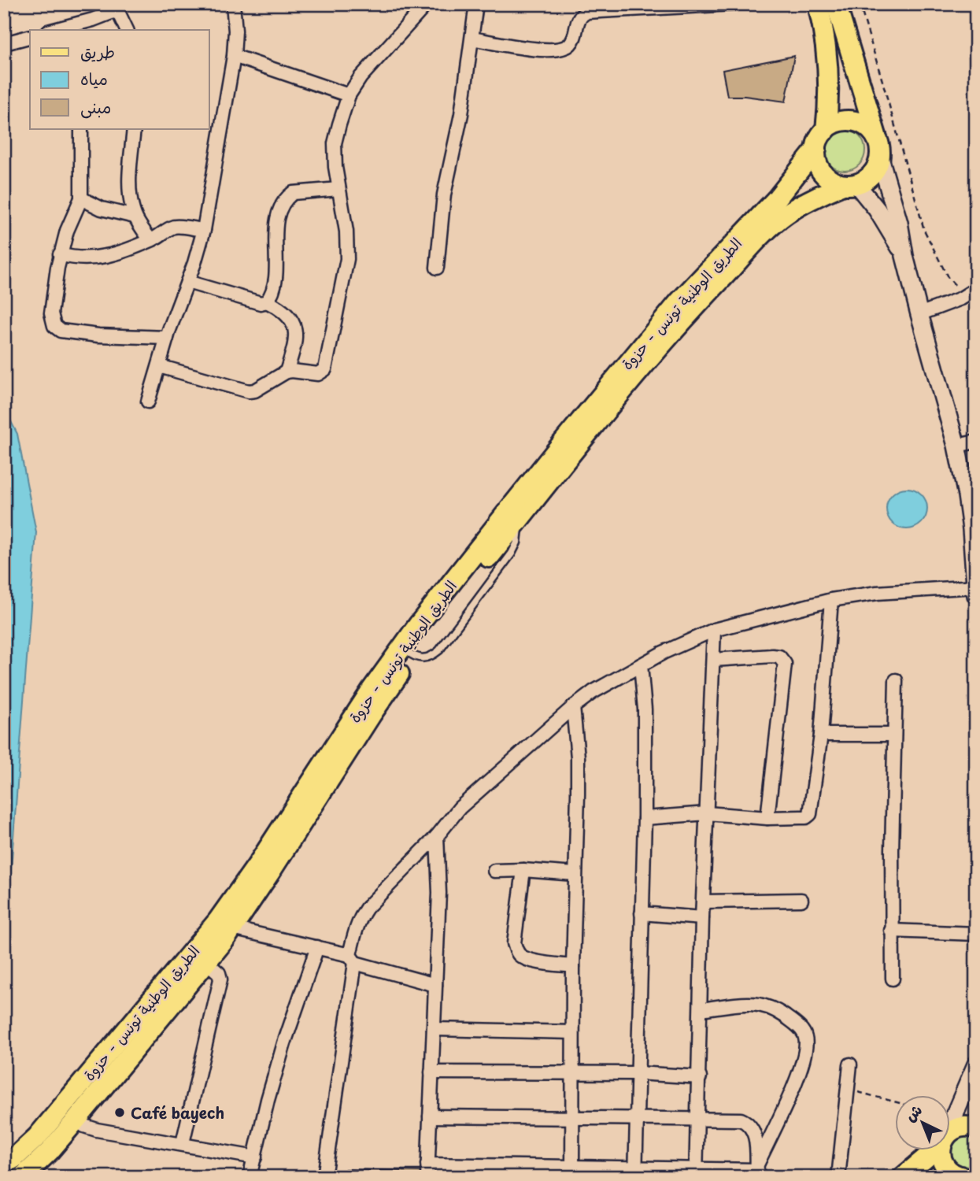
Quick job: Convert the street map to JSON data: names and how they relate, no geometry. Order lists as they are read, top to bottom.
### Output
{
  "streets": {
    "main road": ["الطريق الوطنية تونس - حزوة"]
  },
  "places": ["Café bayech"],
  "legend": ["طريق", "مياه", "مبنى"],
  "north": "top left"
}
